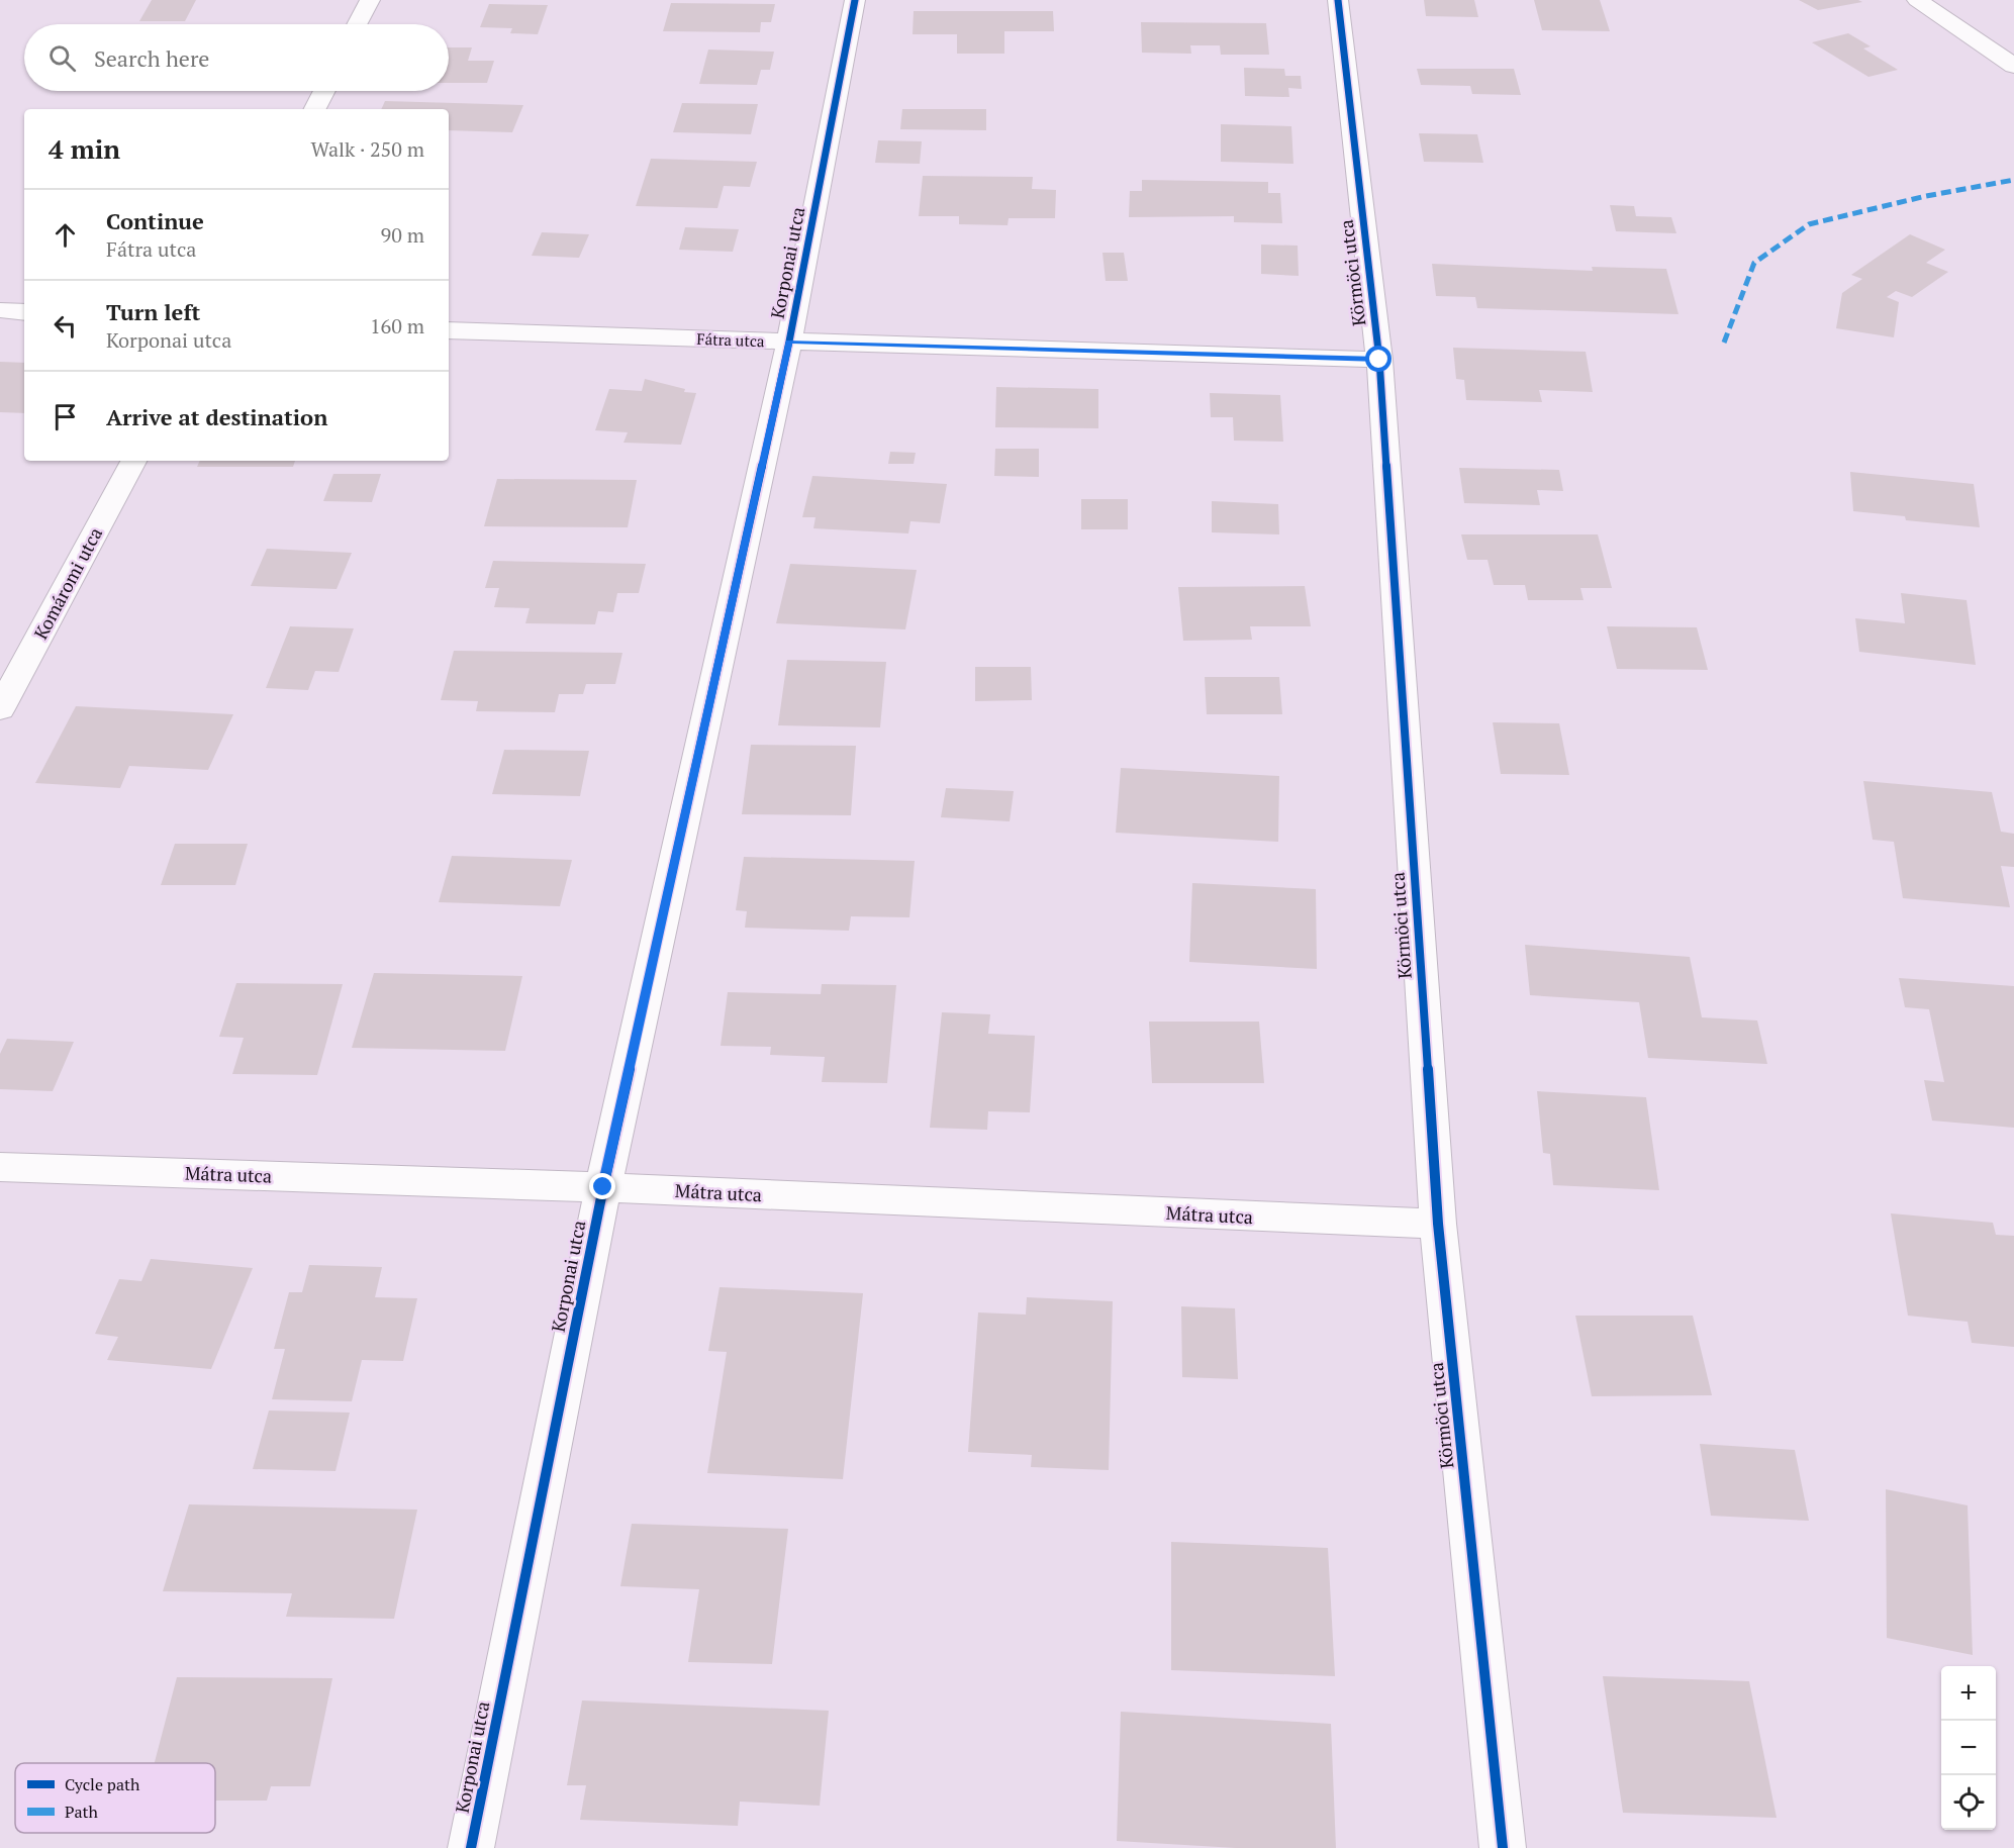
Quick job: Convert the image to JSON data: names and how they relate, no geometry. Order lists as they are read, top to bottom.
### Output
{
  "streets": {
    "street": [
      "Korponai utca",
      "Körmöci utca",
      "Fátra utca",
      "Komáromi utca",
      "Mátra utca"
    ]
  },
  "crossings": [
    ["Korponai utca", "Fátra utca"],
    ["Korponai utca", "Mátra utca"],
    ["Körmöci utca", "Fátra utca"],
    ["Körmöci utca", "Mátra utca"]
  ],
  "legend": ["Cycle path", "Path"],
  "page": {
    "search": "Search here",
    "heading": ["4 min", "Walk · 250 m"],
    "list": [
      ["Continue", "Fátra utca", "90 m"],
      ["Turn left", "Korponai utca", "160 m"],
      "Arrive at destination"
    ],
    "map_buttons": ["+", "−"]
  }
}
